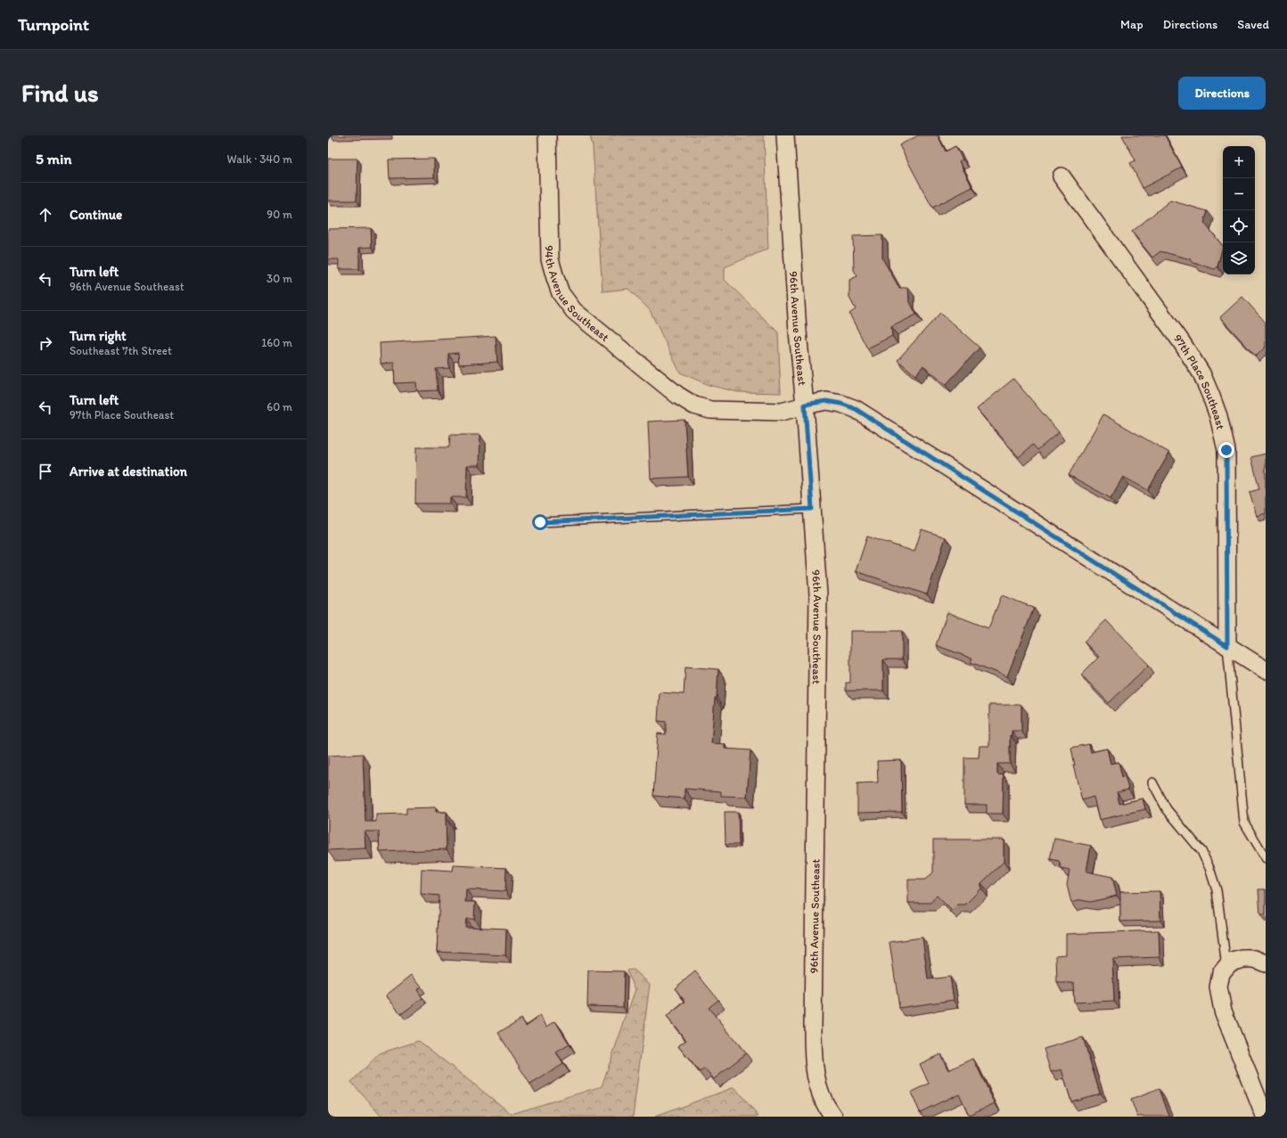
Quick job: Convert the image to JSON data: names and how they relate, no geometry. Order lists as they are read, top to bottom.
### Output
{
  "streets": {
    "street": ["94th Avenue Southeast", "96th Avenue Southeast", "97th Place Southeast"]
  },
  "crossings": [
    ["94th Avenue Southeast", "96th Avenue Southeast"],
    ["94th Avenue Southeast", "97th Place Southeast"]
  ],
  "page": {
    "header": "Turnpoint",
    "nav": ["Map", "Directions", "Saved"],
    "buttons": "Directions",
    "title": "Find us",
    "heading": ["5 min", "Walk · 340 m"],
    "map_buttons": ["+", "−"],
    "list": [
      ["Continue", "90 m"],
      ["Turn left", "96th Avenue Southeast", "30 m"],
      ["Turn right", "Southeast 7th Street", "160 m"],
      ["Turn left", "97th Place Southeast", "60 m"],
      "Arrive at destination"
    ]
  }
}
